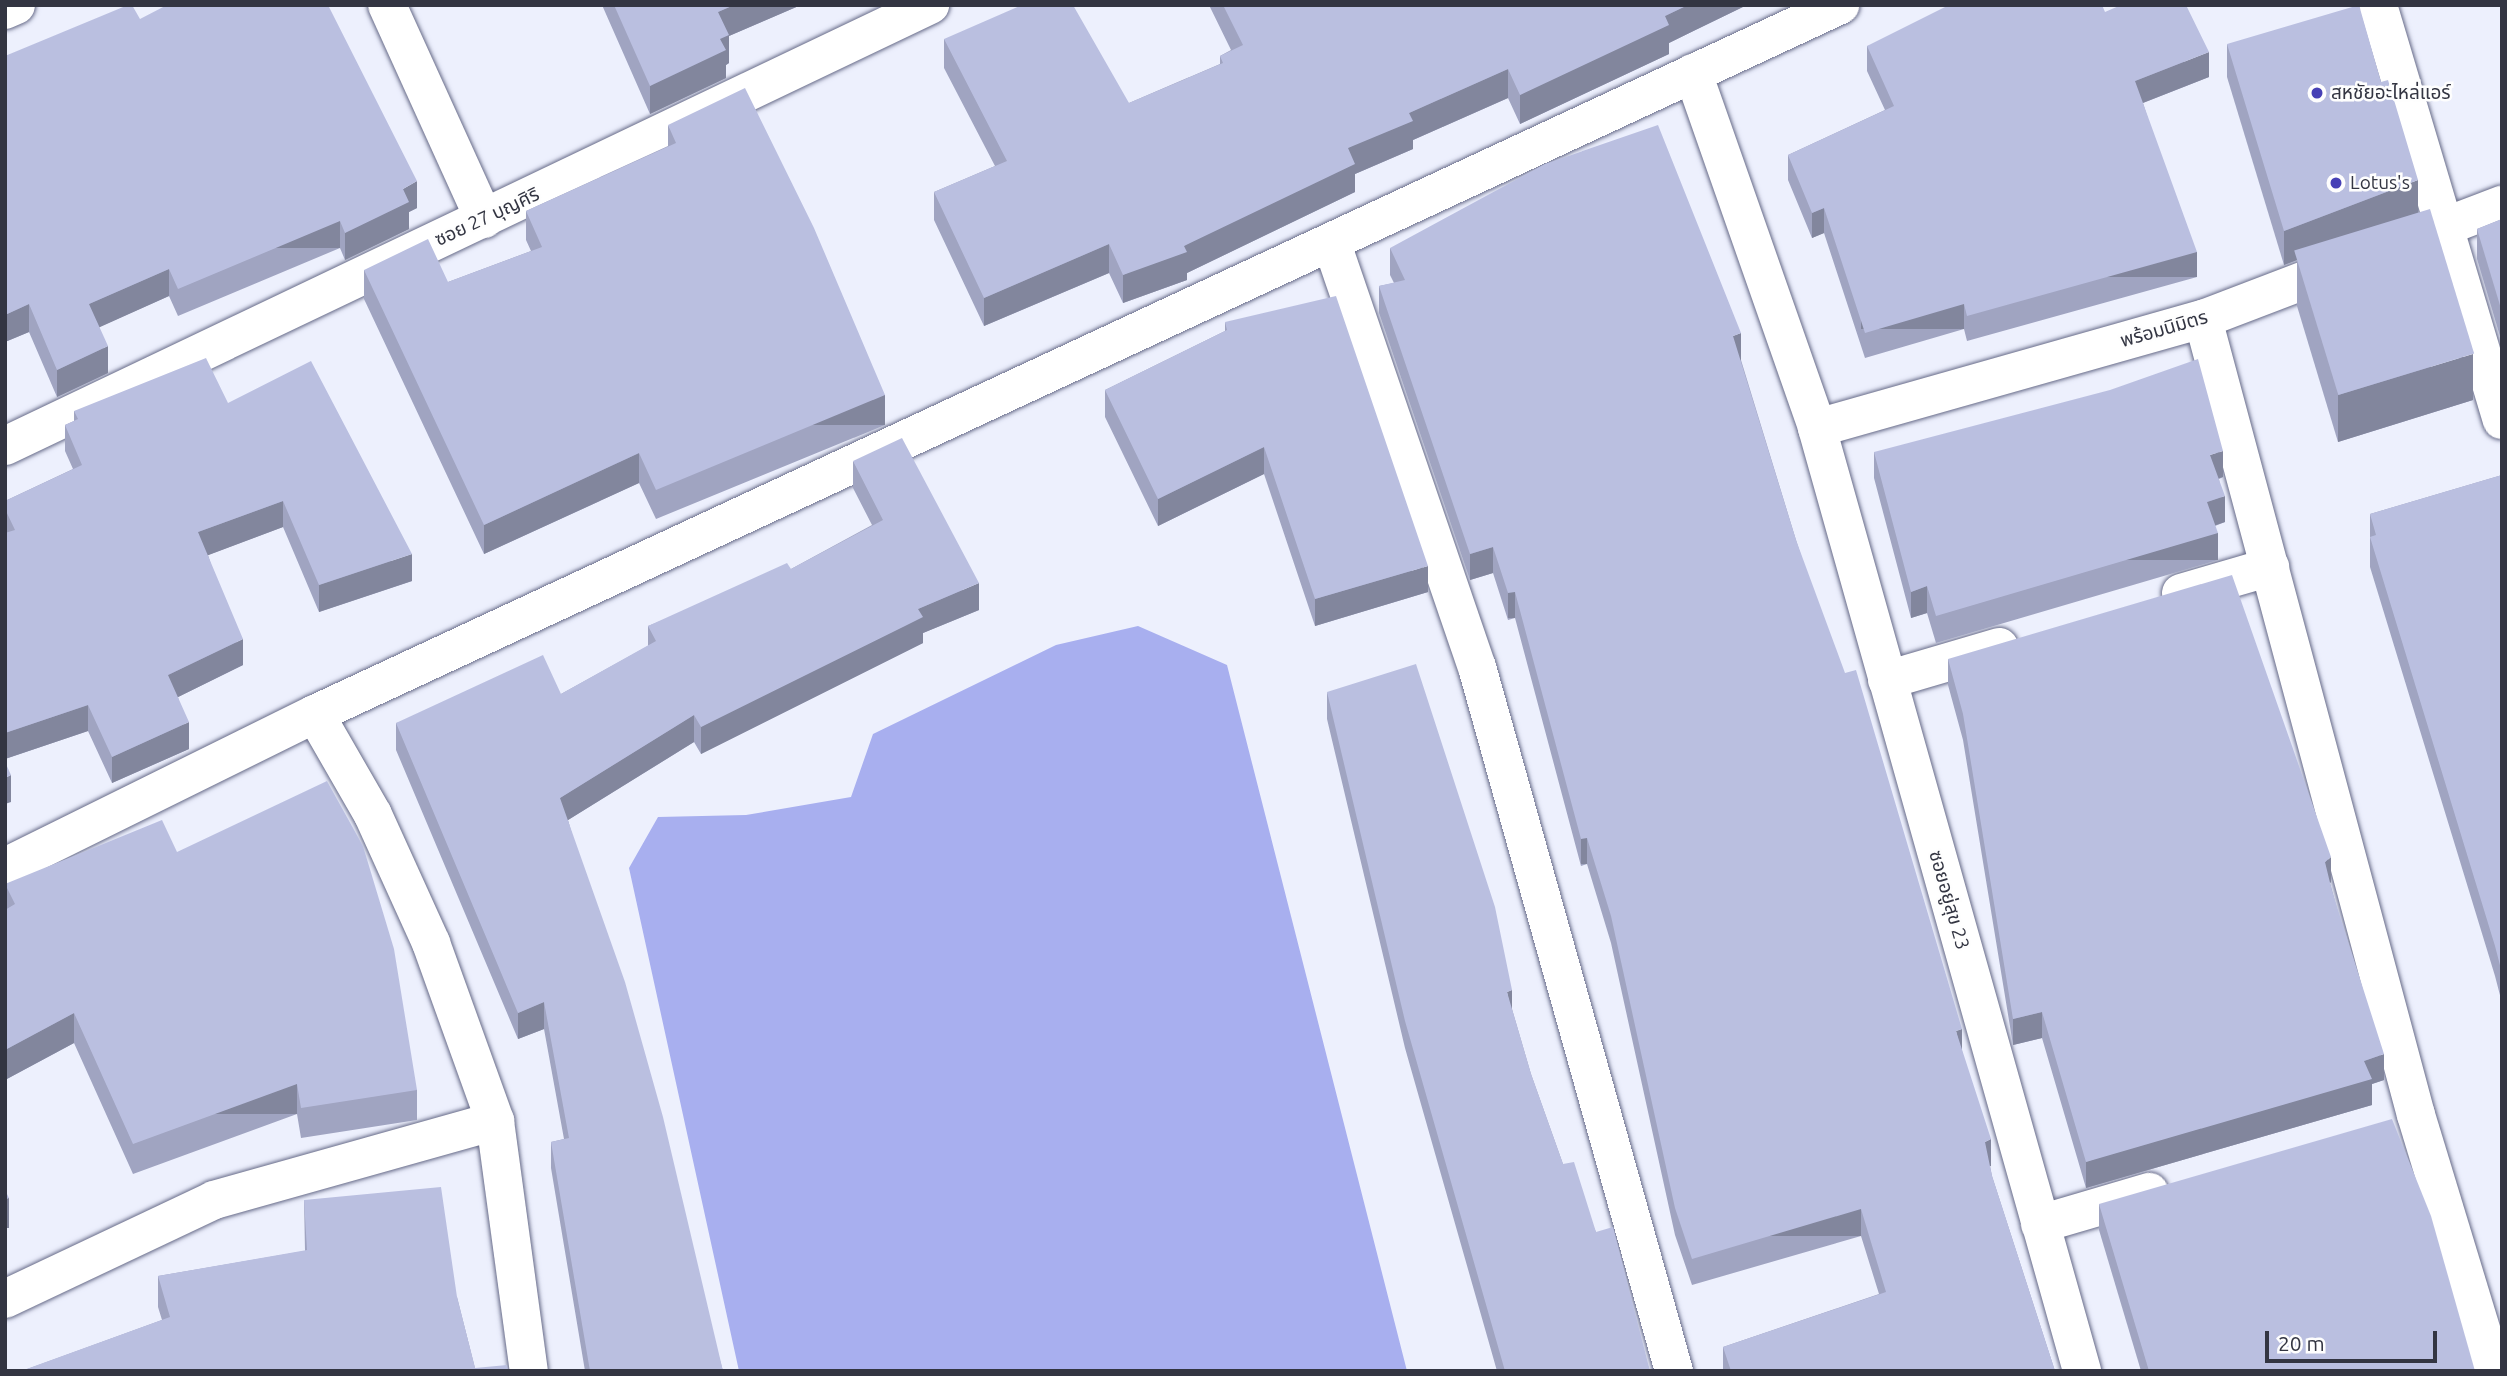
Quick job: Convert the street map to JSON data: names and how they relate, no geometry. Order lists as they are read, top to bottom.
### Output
{
  "streets": {
    "street": ["ซอย 27 บุญศิริ", "พร้อมนิมิตร", "ซอยอยู่สุข 23"]
  },
  "crossings": [
    ["พร้อมนิมิตร", "ซอยอยู่สุข 23"]
  ],
  "places": ["สหชัยอะไหล่แอร์", "Lotus's"],
  "scale_bar": "20 m"
}
